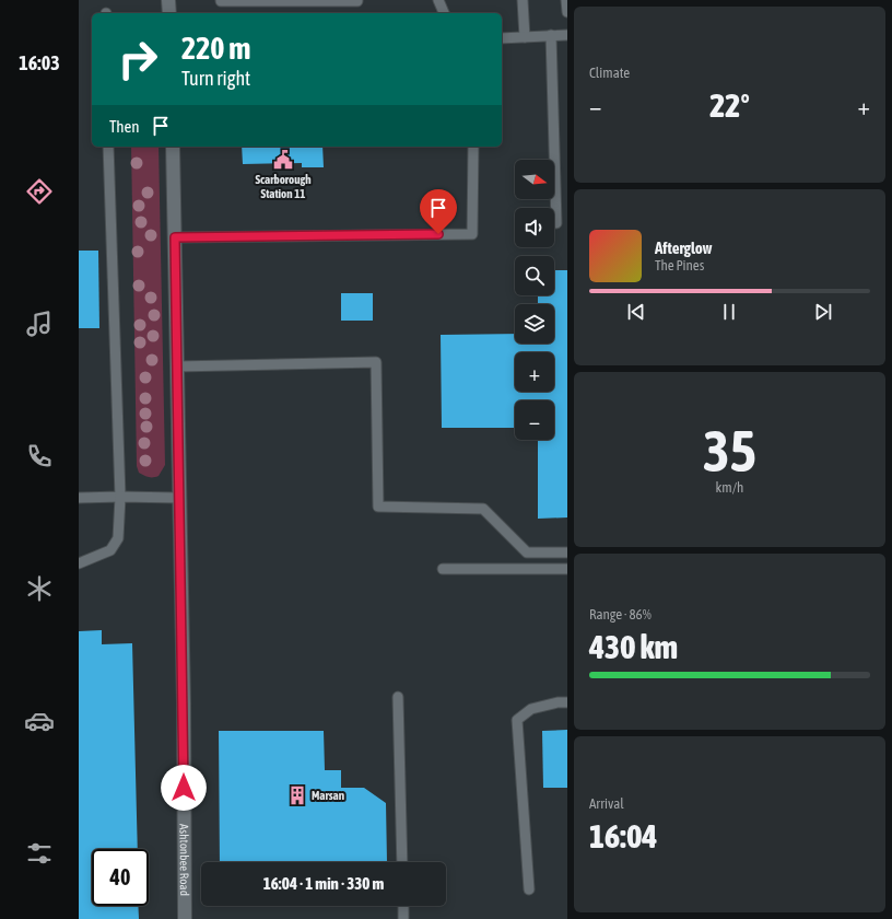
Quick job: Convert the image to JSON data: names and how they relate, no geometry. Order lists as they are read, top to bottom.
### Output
{
  "streets": {
    "street": ["Ashtonbee Road"]
  },
  "places": {
    "public building": ["Scarborough Station 11"],
    "building": ["Marsan"]
  },
  "north": "right",
  "page": {
    "tabs": "16:03",
    "tile": [
      "Climate",
      ["35", "km/h"],
      ["Range · 86%", "430 km"],
      ["Arrival", "16:04"]
    ],
    "turn": ["220 m", "Turn right"],
    "heat": ["−", "22°", "+"],
    "then": "Then",
    "map_buttons": ["+", "−"],
    "song": ["Afterglow", "The Pines"],
    "limit": "40",
    "trip": "16:04 · 1 min · 330 m"
  }
}
